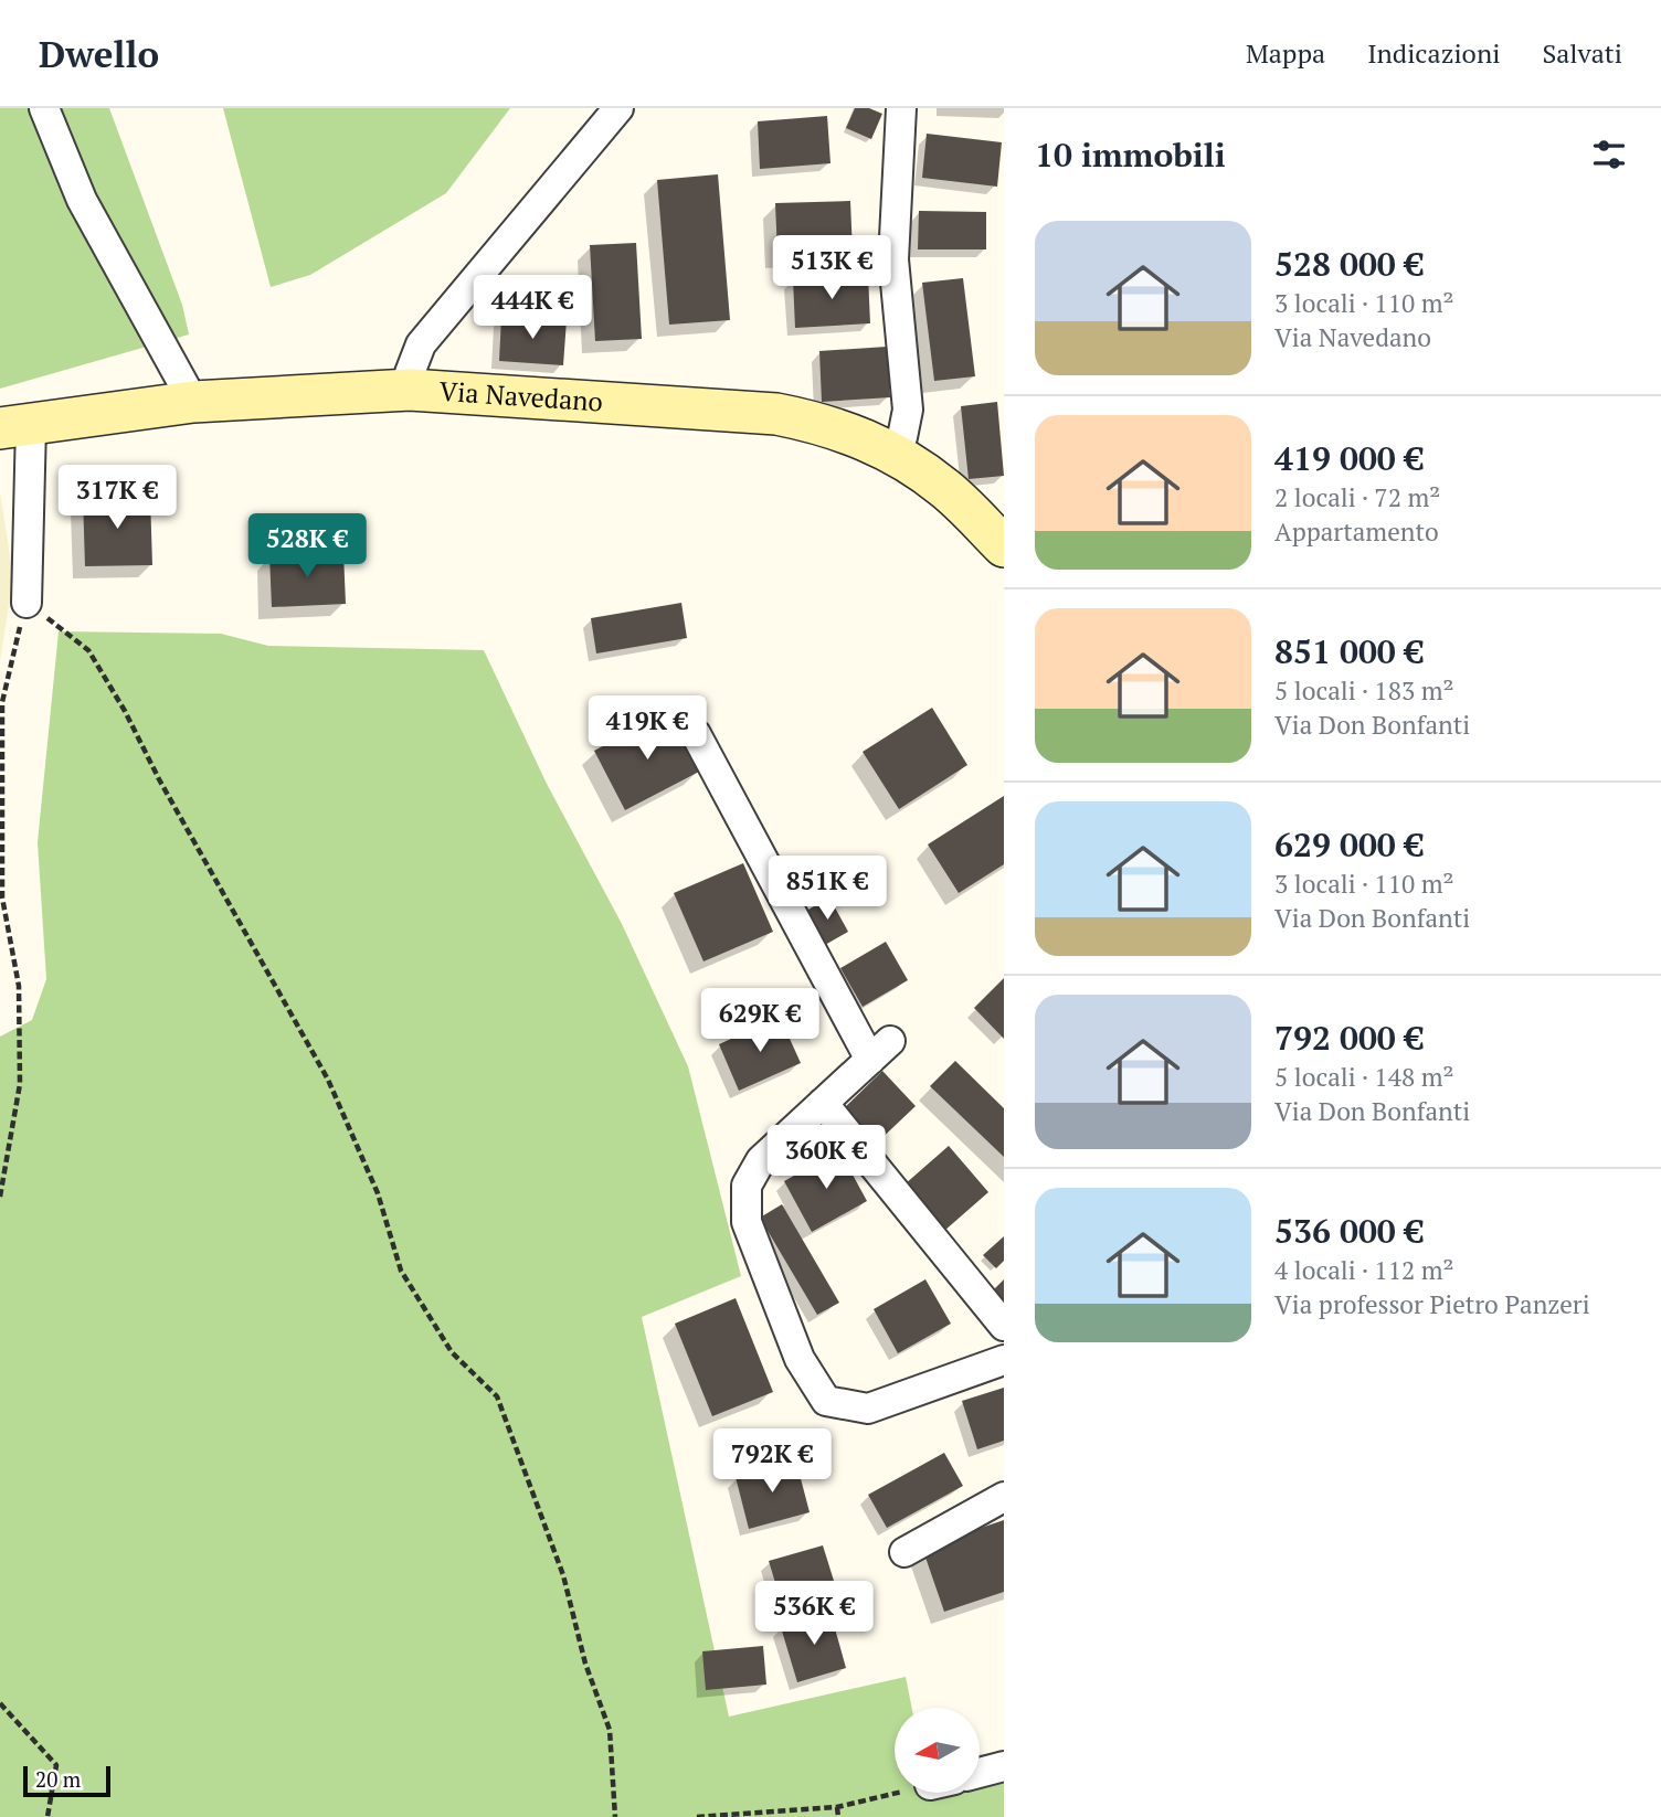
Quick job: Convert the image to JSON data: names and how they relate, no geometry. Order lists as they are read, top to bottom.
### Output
{
  "streets": {
    "street": ["Via Navedano"]
  },
  "scale_bar": "20 m",
  "north": "left",
  "page": {
    "header": "Dwello",
    "nav": ["Mappa", "Indicazioni", "Salvati"],
    "heading": "10 immobili",
    "list": [
      {
        "name": "528 000 €",
        "note": "3 locali · 110 m² · Via Navedano"
      },
      {
        "name": "419 000 €",
        "note": "2 locali · 72 m² · Appartamento"
      },
      {
        "name": "851 000 €",
        "note": "5 locali · 183 m² · Via Don Bonfanti"
      },
      {
        "name": "629 000 €",
        "note": "3 locali · 110 m² · Via Don Bonfanti"
      },
      {
        "name": "792 000 €",
        "note": "5 locali · 148 m² · Via Don Bonfanti"
      },
      {
        "name": "536 000 €",
        "note": "4 locali · 112 m² · Via professor Pietro Panzeri"
      }
    ],
    "price": [
      "513K €",
      "444K €",
      "317K €",
      "528K €",
      "419K €",
      "851K €",
      "629K €",
      "360K €",
      "792K €",
      "536K €"
    ],
    "scale": "20 m"
  }
}
